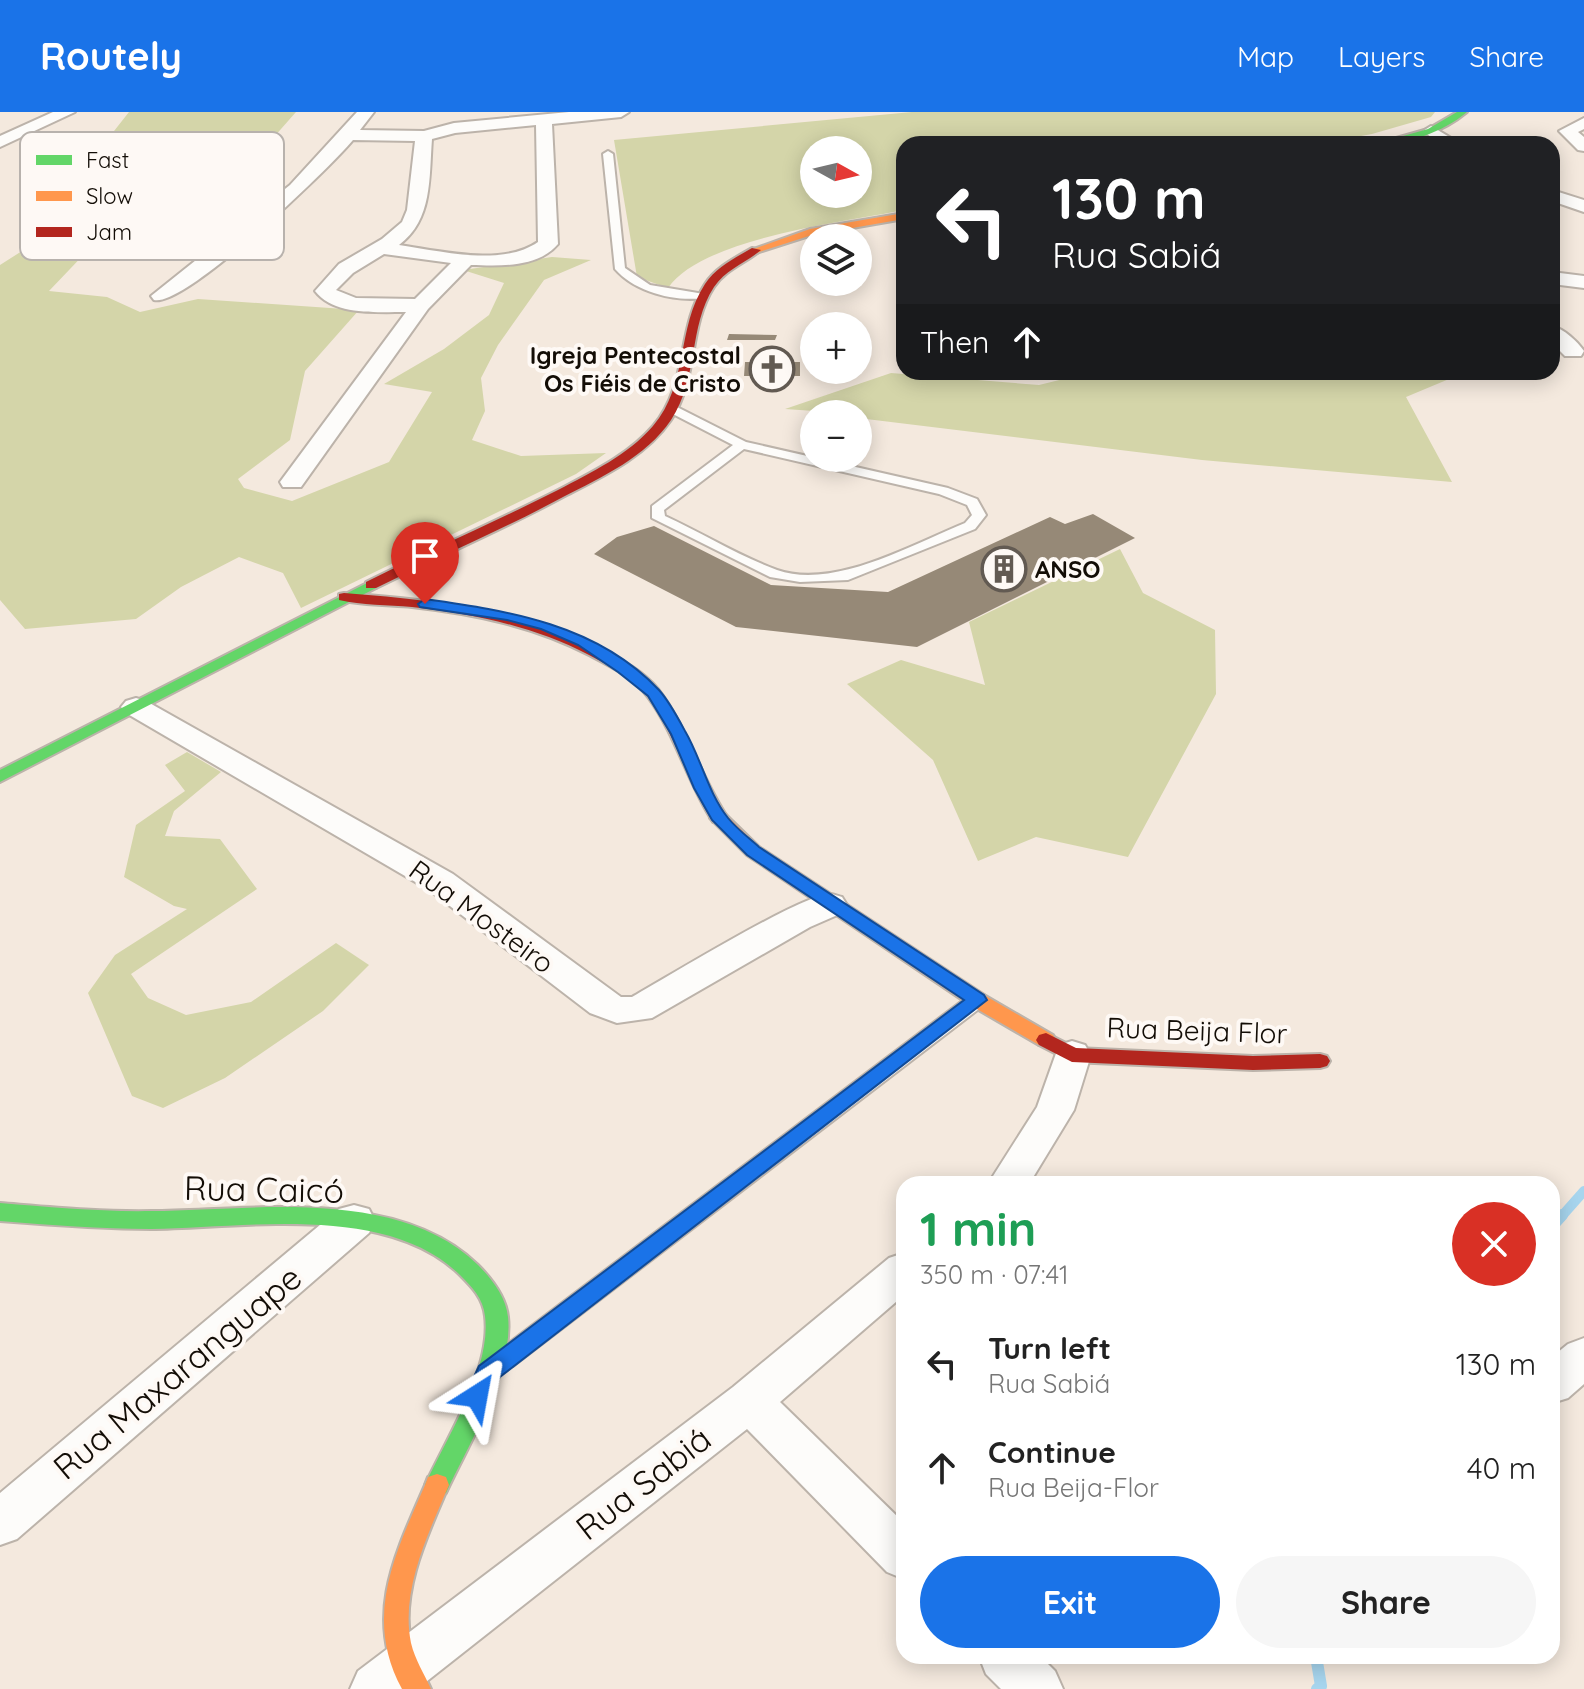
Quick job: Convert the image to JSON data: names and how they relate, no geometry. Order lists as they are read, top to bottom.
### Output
{
  "streets": {
    "main road": ["Rua Beija Flor", "Rua Caicó"],
    "street": ["Rua Mosteiro", "Rua Maxaranguape", "Rua Sabiá"]
  },
  "crossings": [
    ["Rua Caicó", "Rua Maxaranguape"],
    ["Rua Caicó", "Rua Sabiá"]
  ],
  "places": {
    "church": ["Igreja Pentecostal Os Fiéis de Cristo"],
    "building": ["ANSO"]
  },
  "legend": ["Fast", "Slow", "Jam"],
  "north": "right",
  "page": {
    "header": "Routely",
    "nav": ["Map", "Layers", "Share"],
    "map_buttons": ["+", "−"],
    "turn": ["130 m", "Rua Sabiá"],
    "then": "Then",
    "heading": ["1 min", "350 m · 07:41"],
    "list": [
      {
        "name": "Turn left",
        "note": "Rua Sabiá",
        "value": "130 m"
      },
      {
        "name": "Continue",
        "note": "Rua Beija-Flor",
        "value": "40 m"
      }
    ],
    "buttons": ["Exit", "Share"]
  }
}
